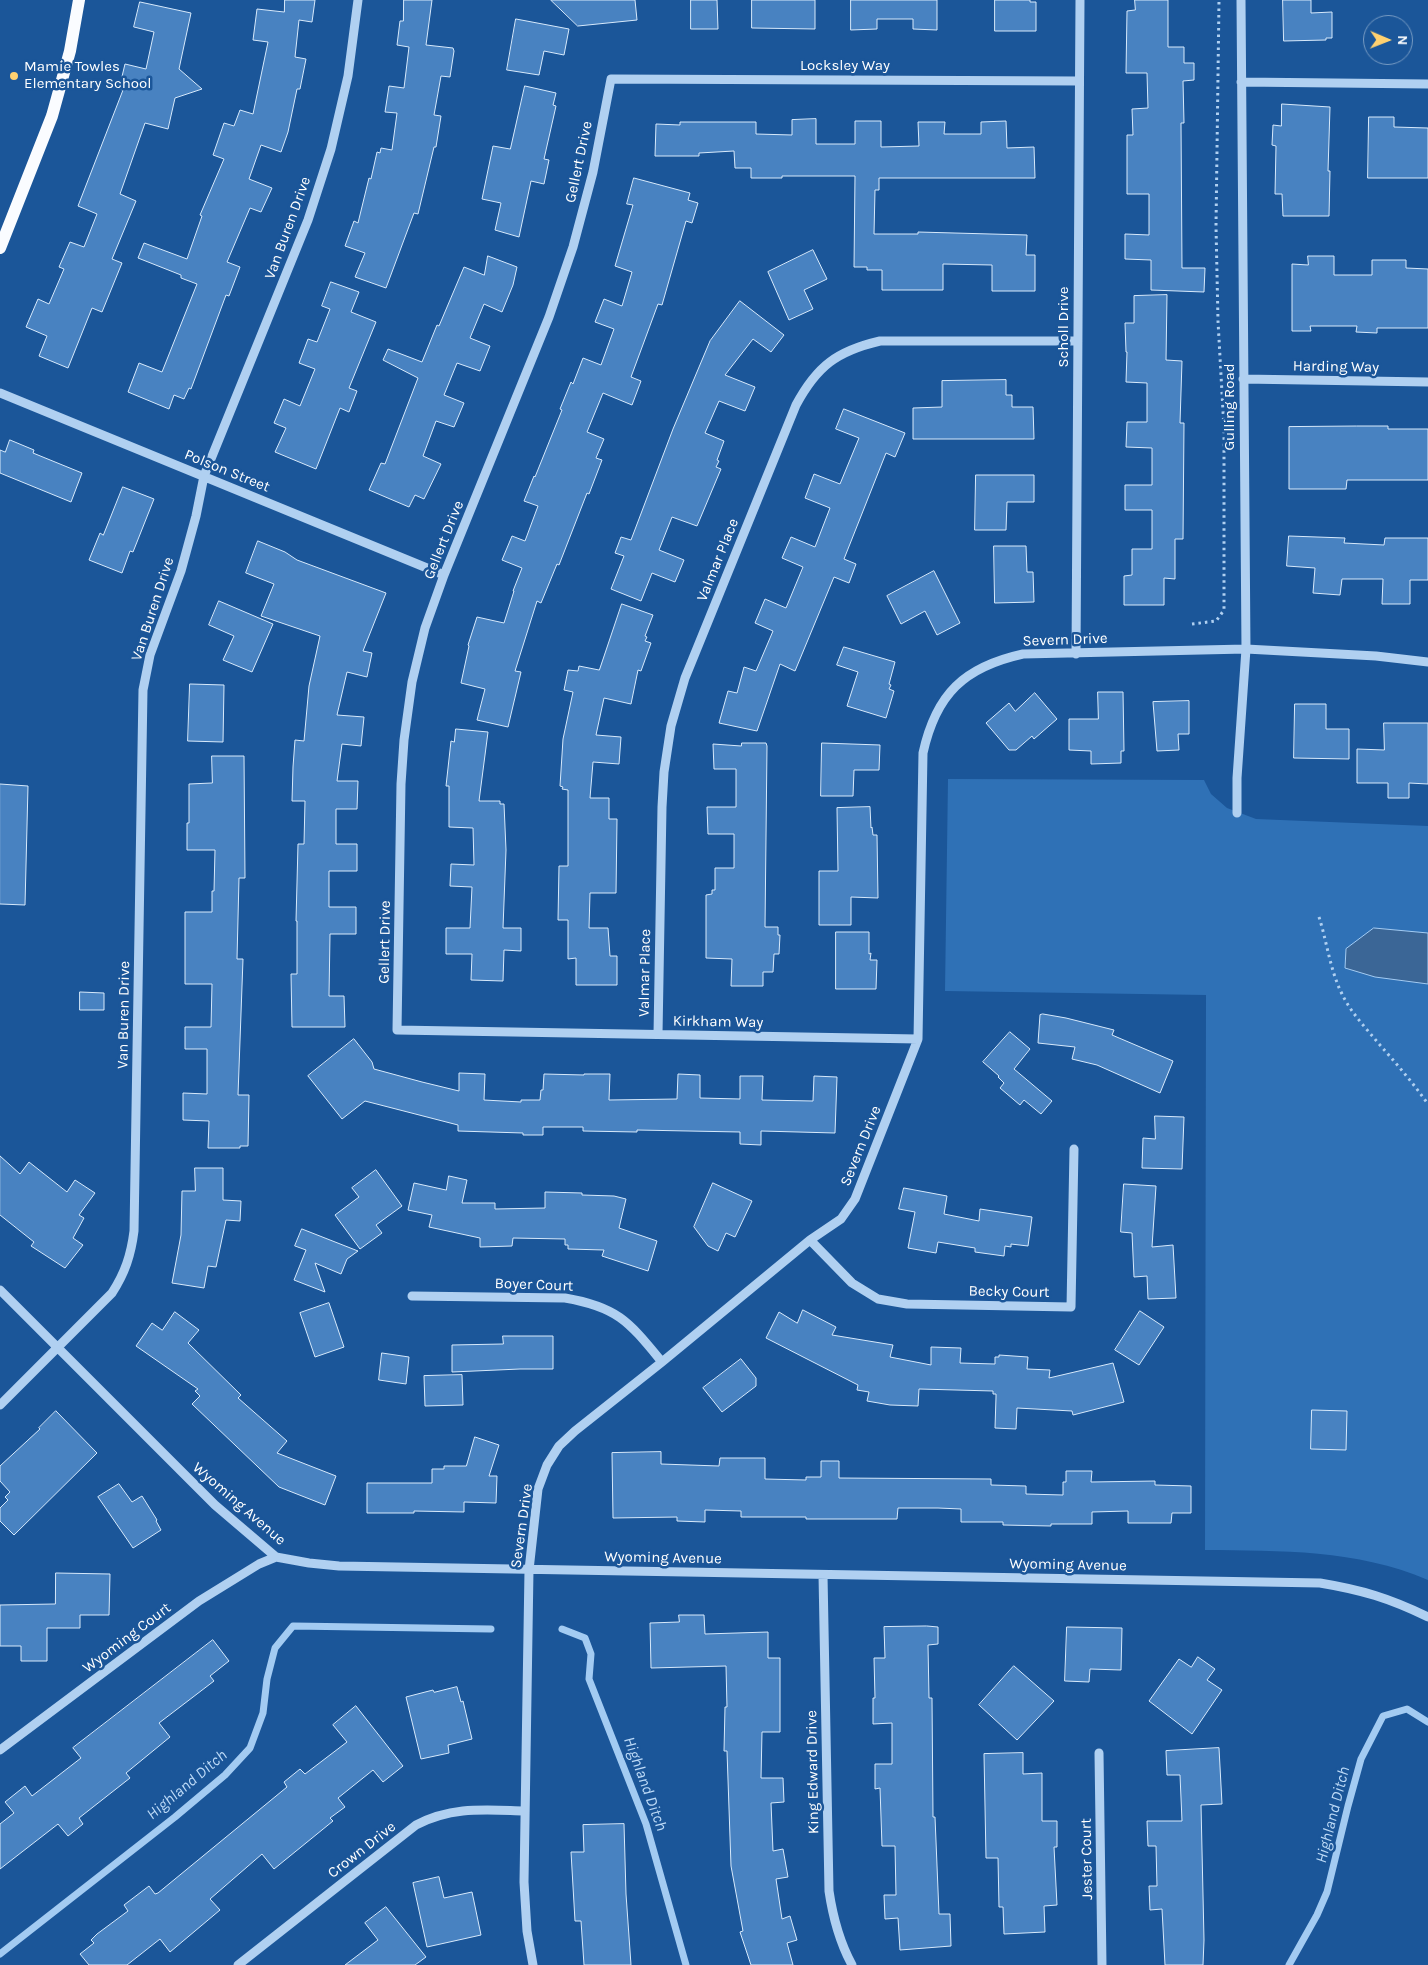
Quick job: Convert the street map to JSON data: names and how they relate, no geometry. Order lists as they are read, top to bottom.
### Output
{
  "streets": {
    "street": [
      "Locksley Way",
      "Gellert Drive",
      "Van Buren Drive",
      "Scholl Drive",
      "Harding Way",
      "Gulling Road",
      "Polson Street",
      "Valmar Place",
      "Severn Drive",
      "Kirkham Way",
      "Boyer Court",
      "Becky Court",
      "Wyoming Avenue",
      "Wyoming Court",
      "King Edward Drive",
      "Crown Drive",
      "Jester Court"
    ]
  },
  "crossings": [
    ["Locksley Way", "Gellert Drive"],
    ["Locksley Way", "Scholl Drive"],
    ["Gellert Drive", "Polson Street"],
    ["Gellert Drive", "Kirkham Way"],
    ["Van Buren Drive", "Polson Street"],
    ["Van Buren Drive", "Wyoming Avenue"],
    ["Scholl Drive", "Valmar Place"],
    ["Scholl Drive", "Severn Drive"],
    ["Harding Way", "Gulling Road"],
    ["Gulling Road", "Severn Drive"],
    ["Valmar Place", "Kirkham Way"],
    ["Severn Drive", "Kirkham Way"],
    ["Severn Drive", "Boyer Court"],
    ["Severn Drive", "Becky Court"],
    ["Severn Drive", "Wyoming Avenue"],
    ["Severn Drive", "Crown Drive"],
    ["Wyoming Avenue", "Wyoming Court"],
    ["Wyoming Avenue", "King Edward Drive"]
  ],
  "water": ["Highland Ditch"],
  "places": ["Mamie Towles Elementary School"],
  "north": "right"
}
